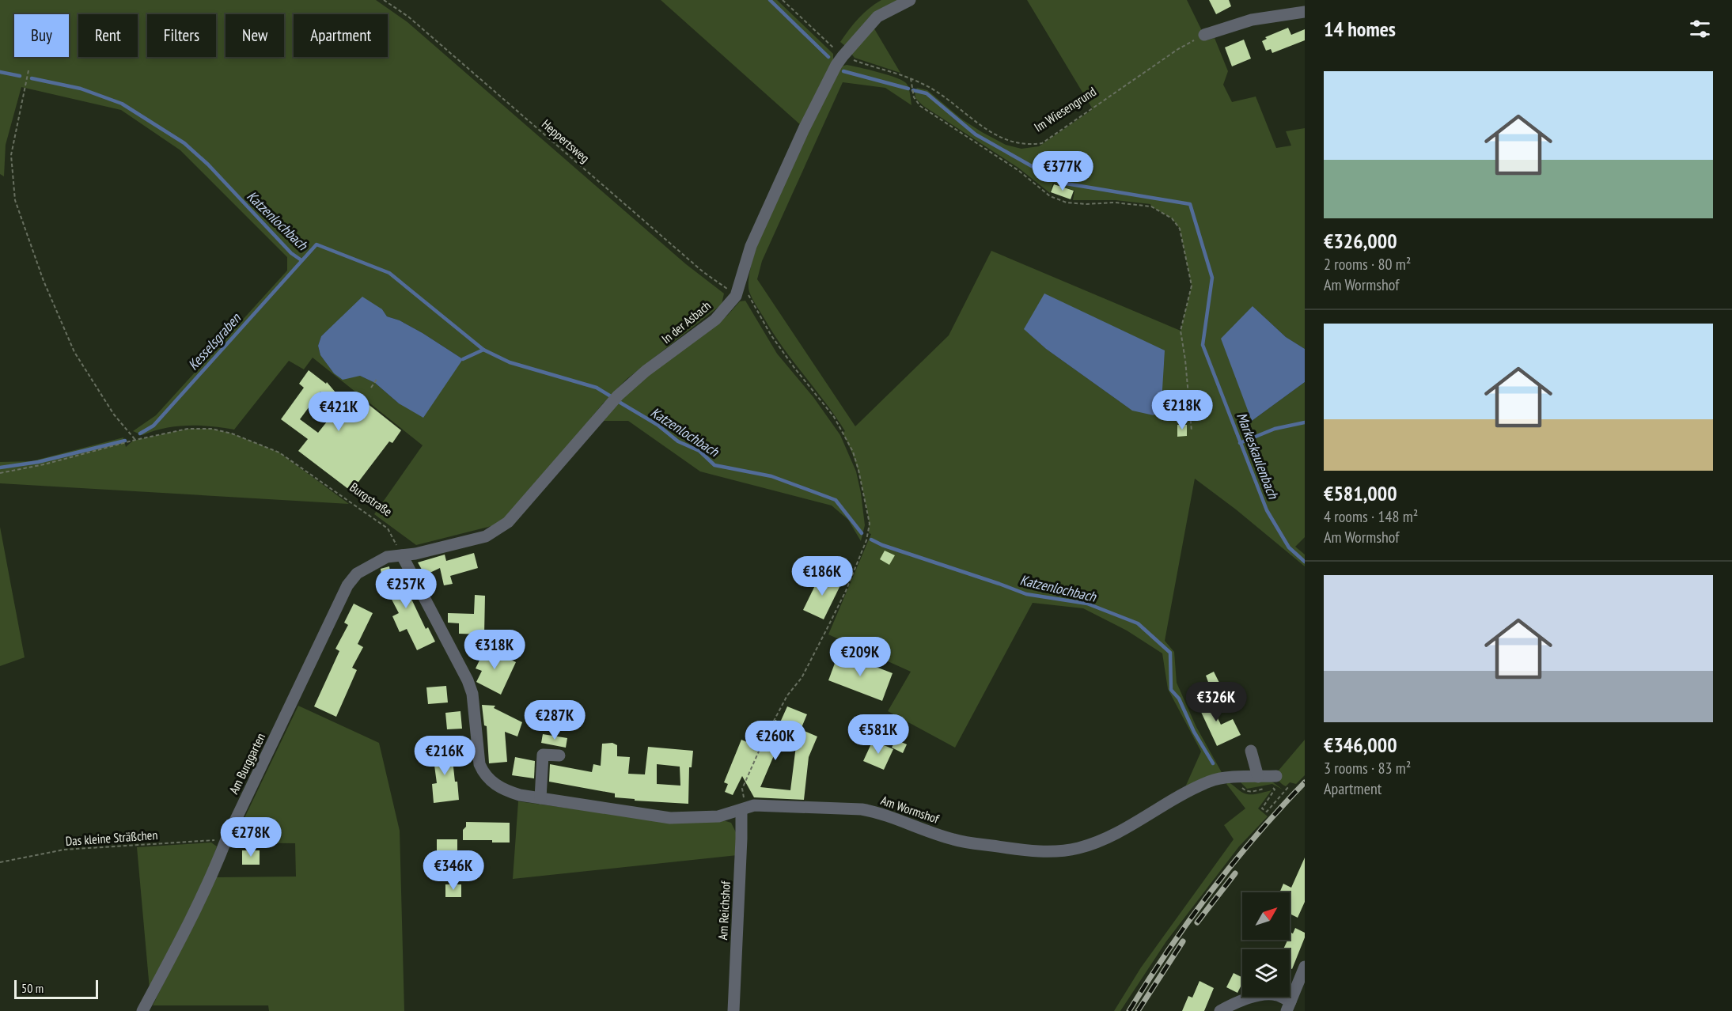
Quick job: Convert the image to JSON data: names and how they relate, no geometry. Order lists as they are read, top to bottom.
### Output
{
  "streets": {
    "street": [
      "In der Asbach",
      "Am Burggarten",
      "Am Wormshof",
      "Am Reichshof"
    ],
    "path": [
      "Im Wiesengrund",
      "Heppertsweg",
      "Burgstraße",
      "Das kleine Sträßchen"
    ]
  },
  "crossings": [
    ["Im Wiesengrund", "In der Asbach"],
    ["Heppertsweg", "In der Asbach"],
    ["Heppertsweg", "Am Wormshof"],
    ["Heppertsweg", "Am Reichshof"],
    ["In der Asbach", "Burgstraße"],
    ["In der Asbach", "Am Burggarten"],
    ["In der Asbach", "Am Wormshof"],
    ["Burgstraße", "Am Burggarten"],
    ["Burgstraße", "Am Wormshof"],
    ["Am Burggarten", "Am Wormshof"],
    ["Am Burggarten", "Das kleine Sträßchen"],
    ["Am Wormshof", "Am Reichshof"]
  ],
  "water": ["Katzenlochbach", "Kesselsgraben", "Markeskaulenbach"],
  "scale_bar": "50 m",
  "north": "top right",
  "page": {
    "heading": "14 homes",
    "chip": [
      "Buy",
      "Rent",
      "Filters",
      "New",
      "Apartment"
    ],
    "list": [
      {
        "name": "€326,000",
        "note": "2 rooms · 80 m² · Am Wormshof"
      },
      {
        "name": "€581,000",
        "note": "4 rooms · 148 m² · Am Wormshof"
      },
      {
        "name": "€346,000",
        "note": "3 rooms · 83 m² · Apartment"
      }
    ],
    "price": [
      "€377K",
      "€218K",
      "€421K",
      "€186K",
      "€257K",
      "€318K",
      "€209K",
      "€326K",
      "€287K",
      "€581K",
      "€260K",
      "€216K",
      "€278K",
      "€346K"
    ],
    "scale": "50 m"
  }
}
